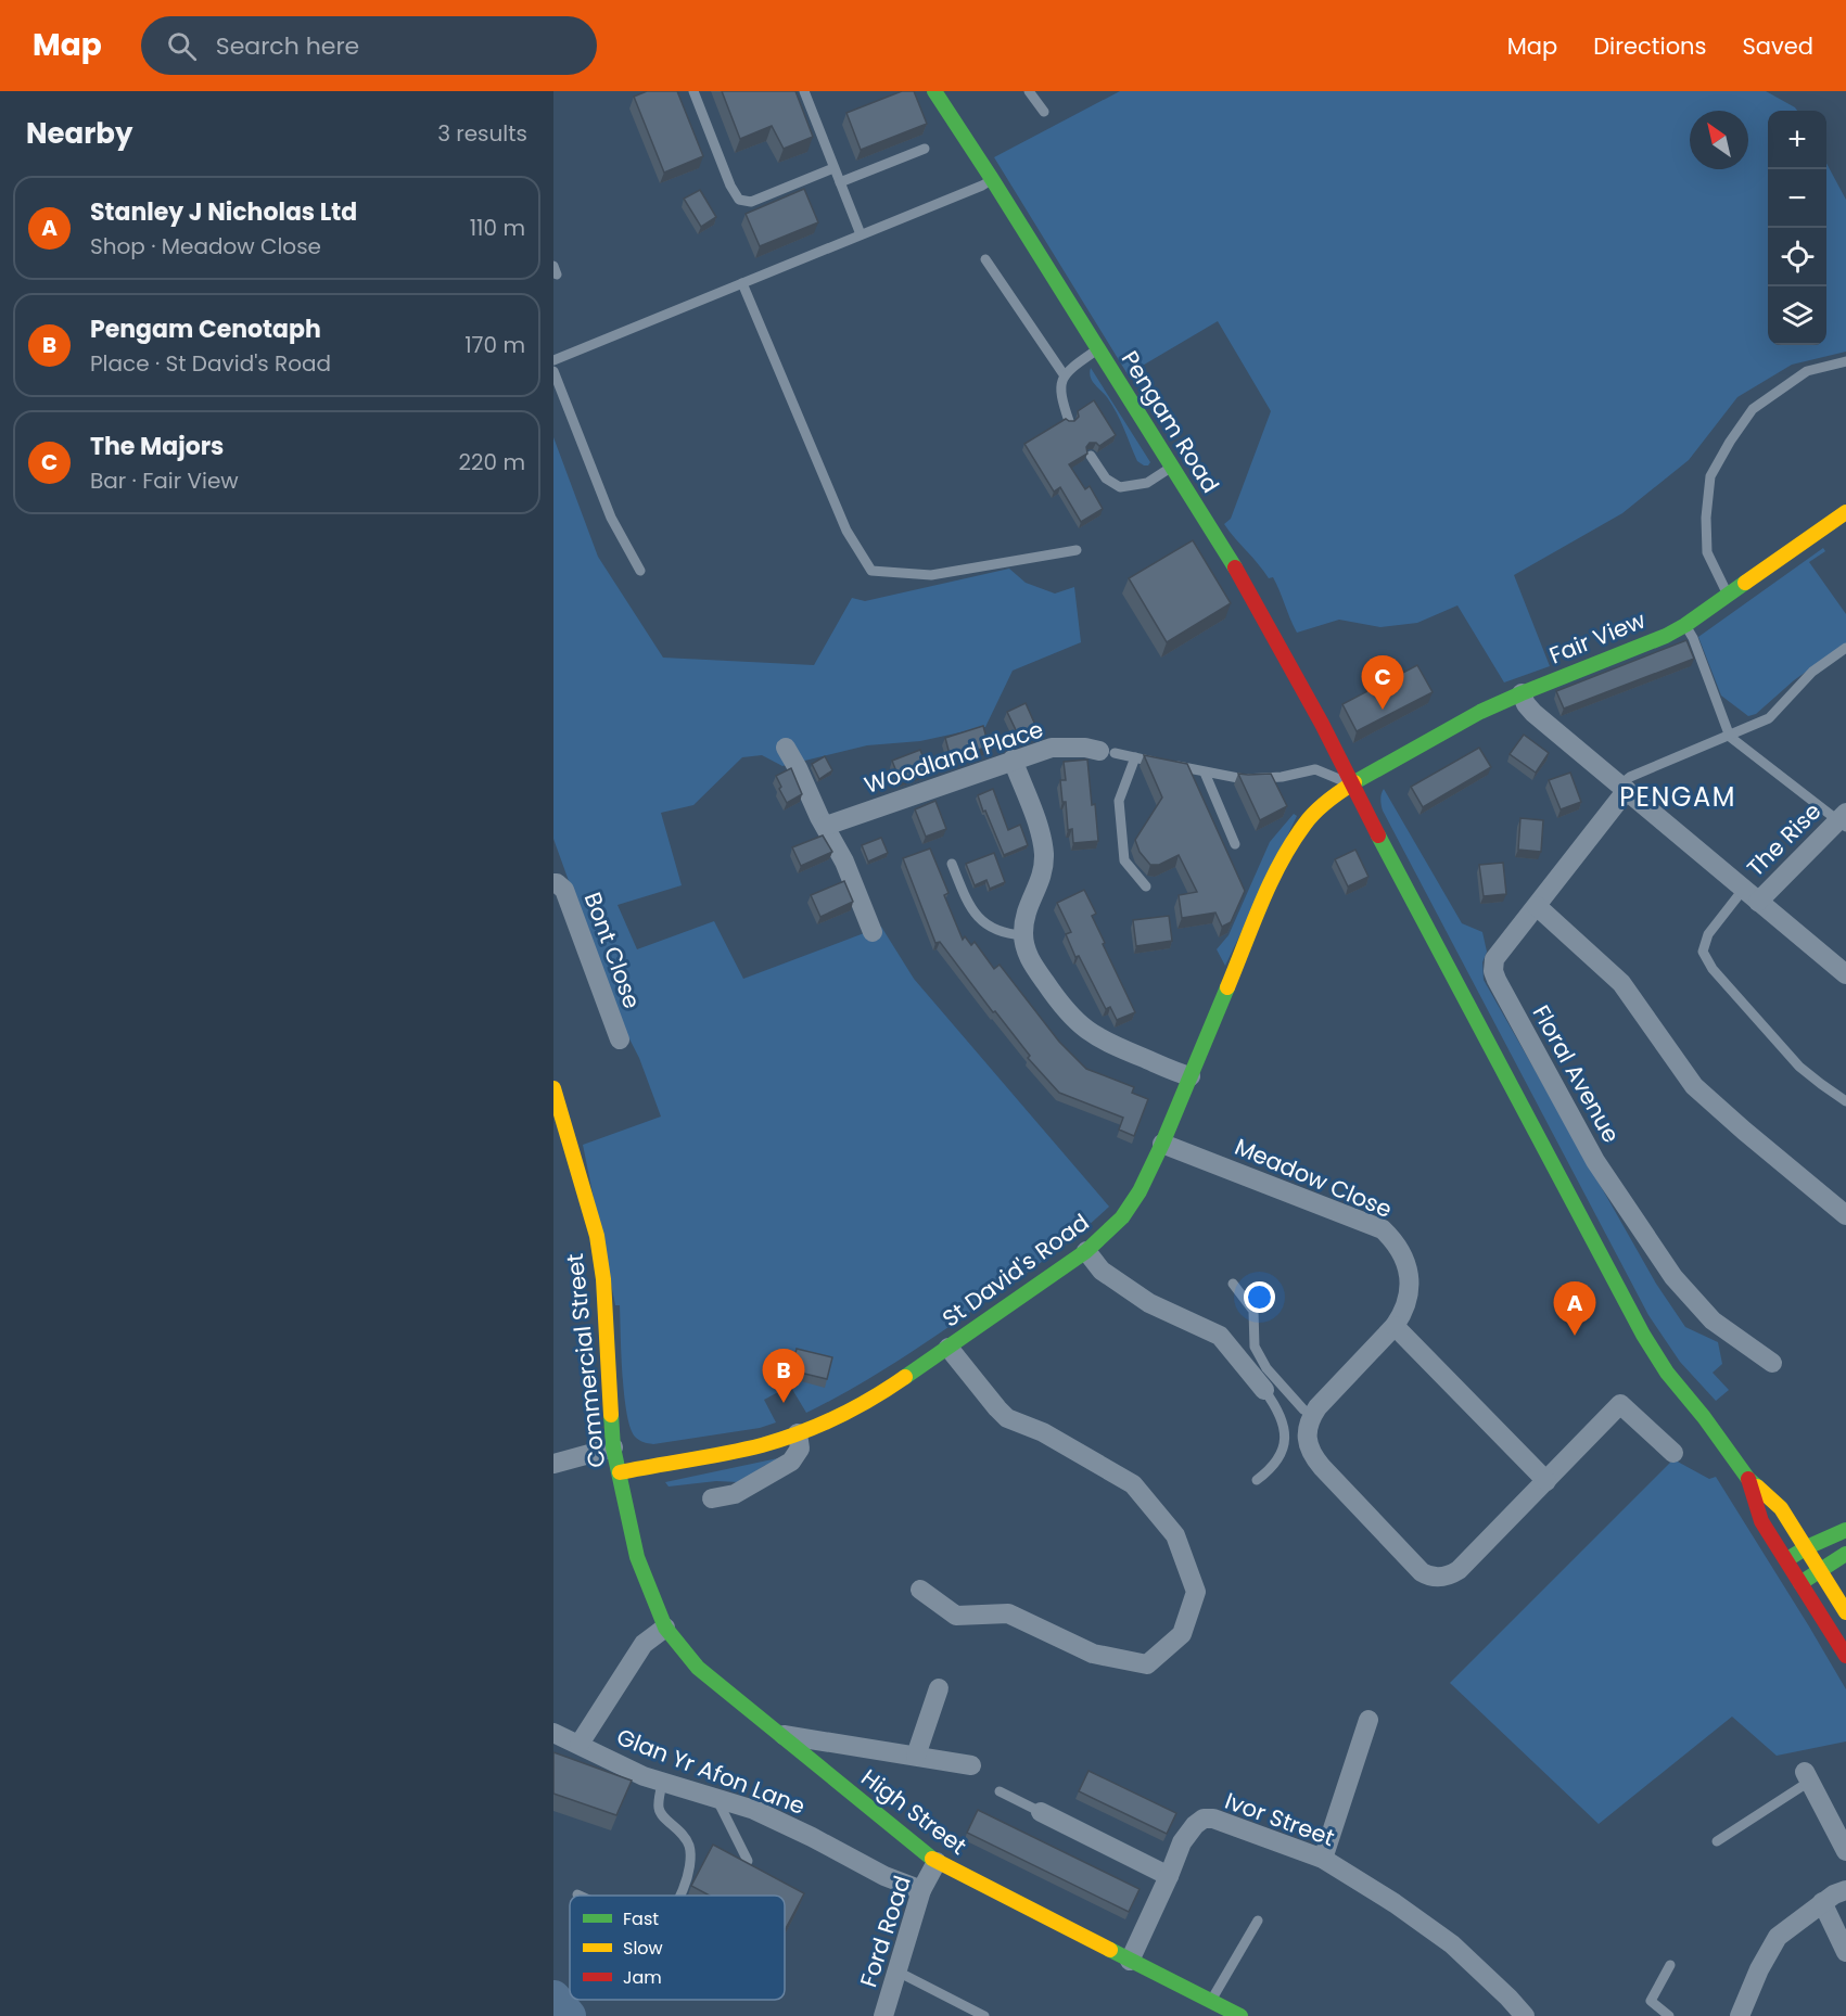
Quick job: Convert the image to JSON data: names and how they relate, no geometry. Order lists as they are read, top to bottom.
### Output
{
  "streets": {
    "main road": [
      "Pengam Road",
      "Fair View",
      "St David's Road",
      "Commercial Street",
      "High Street"
    ],
    "street": [
      "Woodland Place",
      "The Rise",
      "Bont Close",
      "Floral Avenue",
      "Meadow Close",
      "Glan Yr Afon Lane",
      "Ivor Street",
      "Ford Road"
    ]
  },
  "crossings": [
    ["Pengam Road", "Fair View"],
    ["Pengam Road", "Woodland Place"],
    ["Pengam Road", "St David's Road"],
    ["Fair View", "Woodland Place"],
    ["Fair View", "St David's Road"],
    ["Woodland Place", "St David's Road"],
    ["Meadow Close", "St David's Road"],
    ["St David's Road", "Commercial Street"],
    ["Commercial Street", "High Street"],
    ["Glan Yr Afon Lane", "Ford Road"],
    ["High Street", "Ivor Street"],
    ["High Street", "Ford Road"]
  ],
  "districts": ["PENGAM"],
  "legend": ["Fast", "Slow", "Jam"],
  "north": "top left",
  "page": {
    "header": "Map",
    "search": "Search here",
    "nav": ["Map", "Directions", "Saved"],
    "heading": ["Nearby", "3 results"],
    "map_buttons": ["+", "−"],
    "list": [
      {
        "mark": "A",
        "name": "Stanley J Nicholas Ltd",
        "note": "Shop · Meadow Close",
        "value": "110 m"
      },
      {
        "mark": "B",
        "name": "Pengam Cenotaph",
        "note": "Place · St David's Road",
        "value": "170 m"
      },
      {
        "mark": "C",
        "name": "The Majors",
        "note": "Bar · Fair View",
        "value": "220 m"
      }
    ],
    "pins": ["C", "A", "B"]
  }
}
